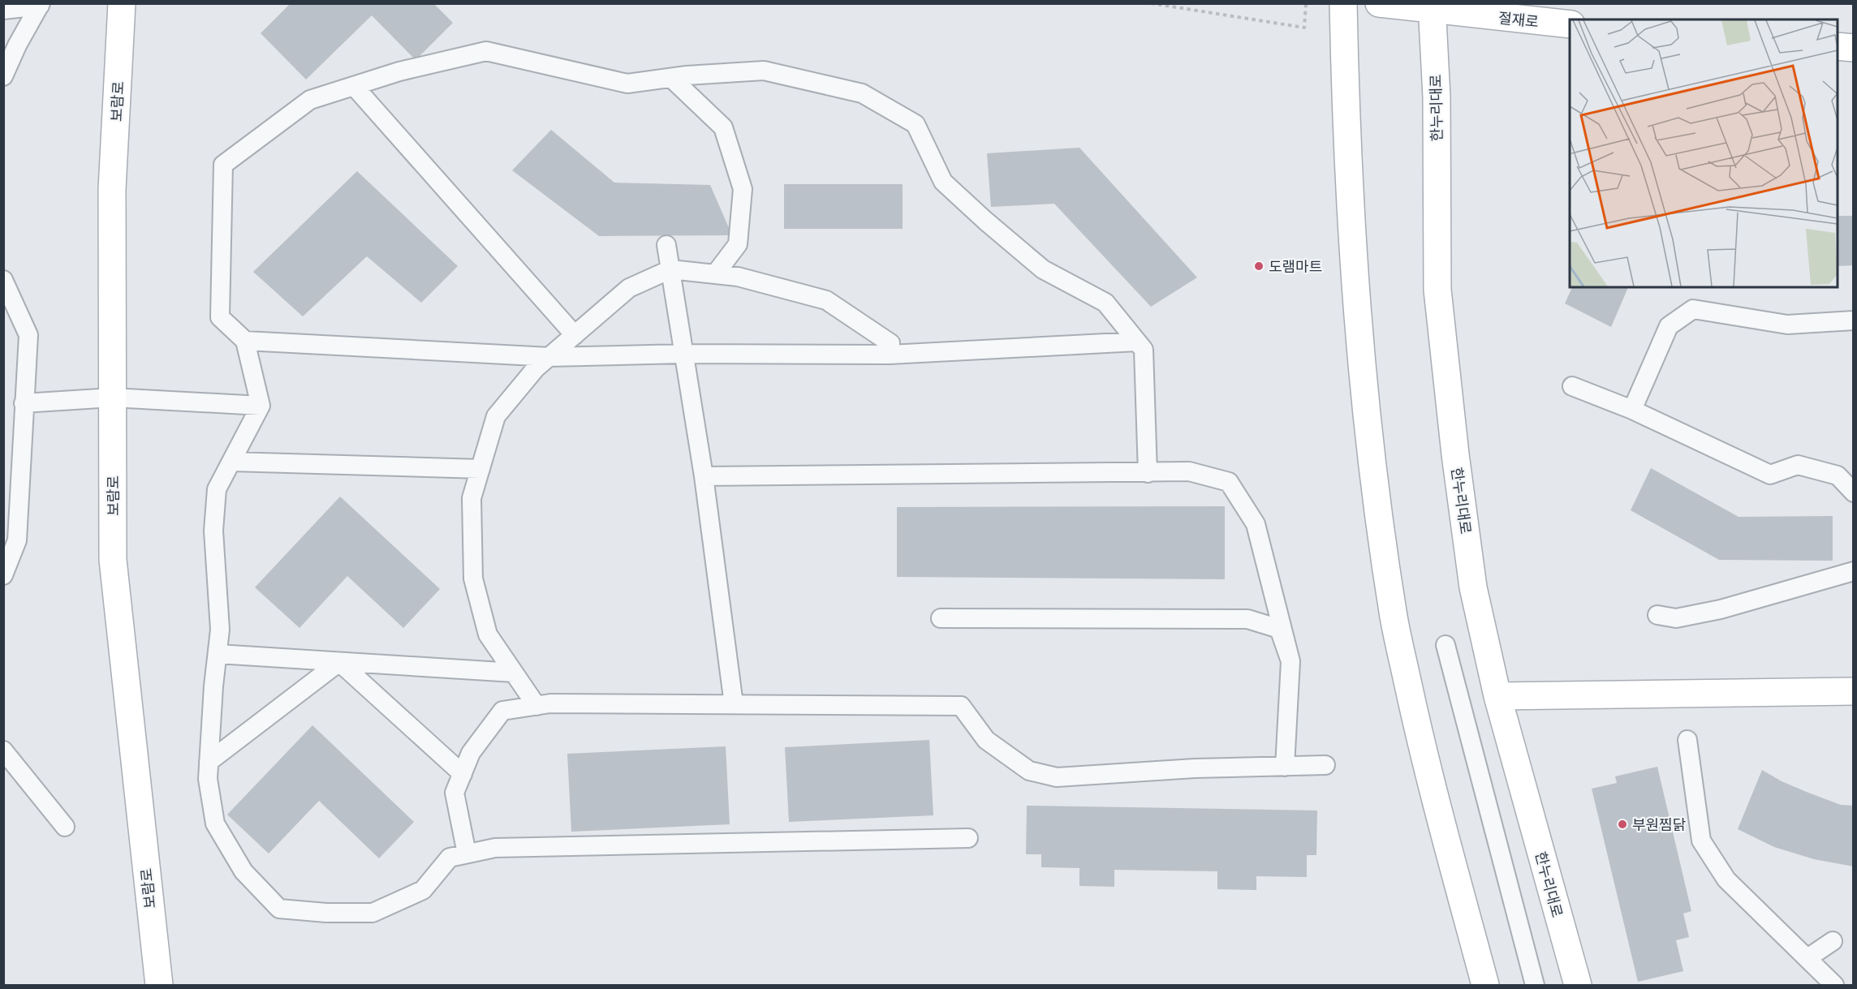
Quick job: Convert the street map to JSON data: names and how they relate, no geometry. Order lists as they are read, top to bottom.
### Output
{
  "streets": {
    "street": ["절재로", "보람로", "한누리대로"]
  },
  "crossings": [
    ["절재로", "한누리대로"]
  ],
  "places": ["도램마트", "부원찜닭"]
}
